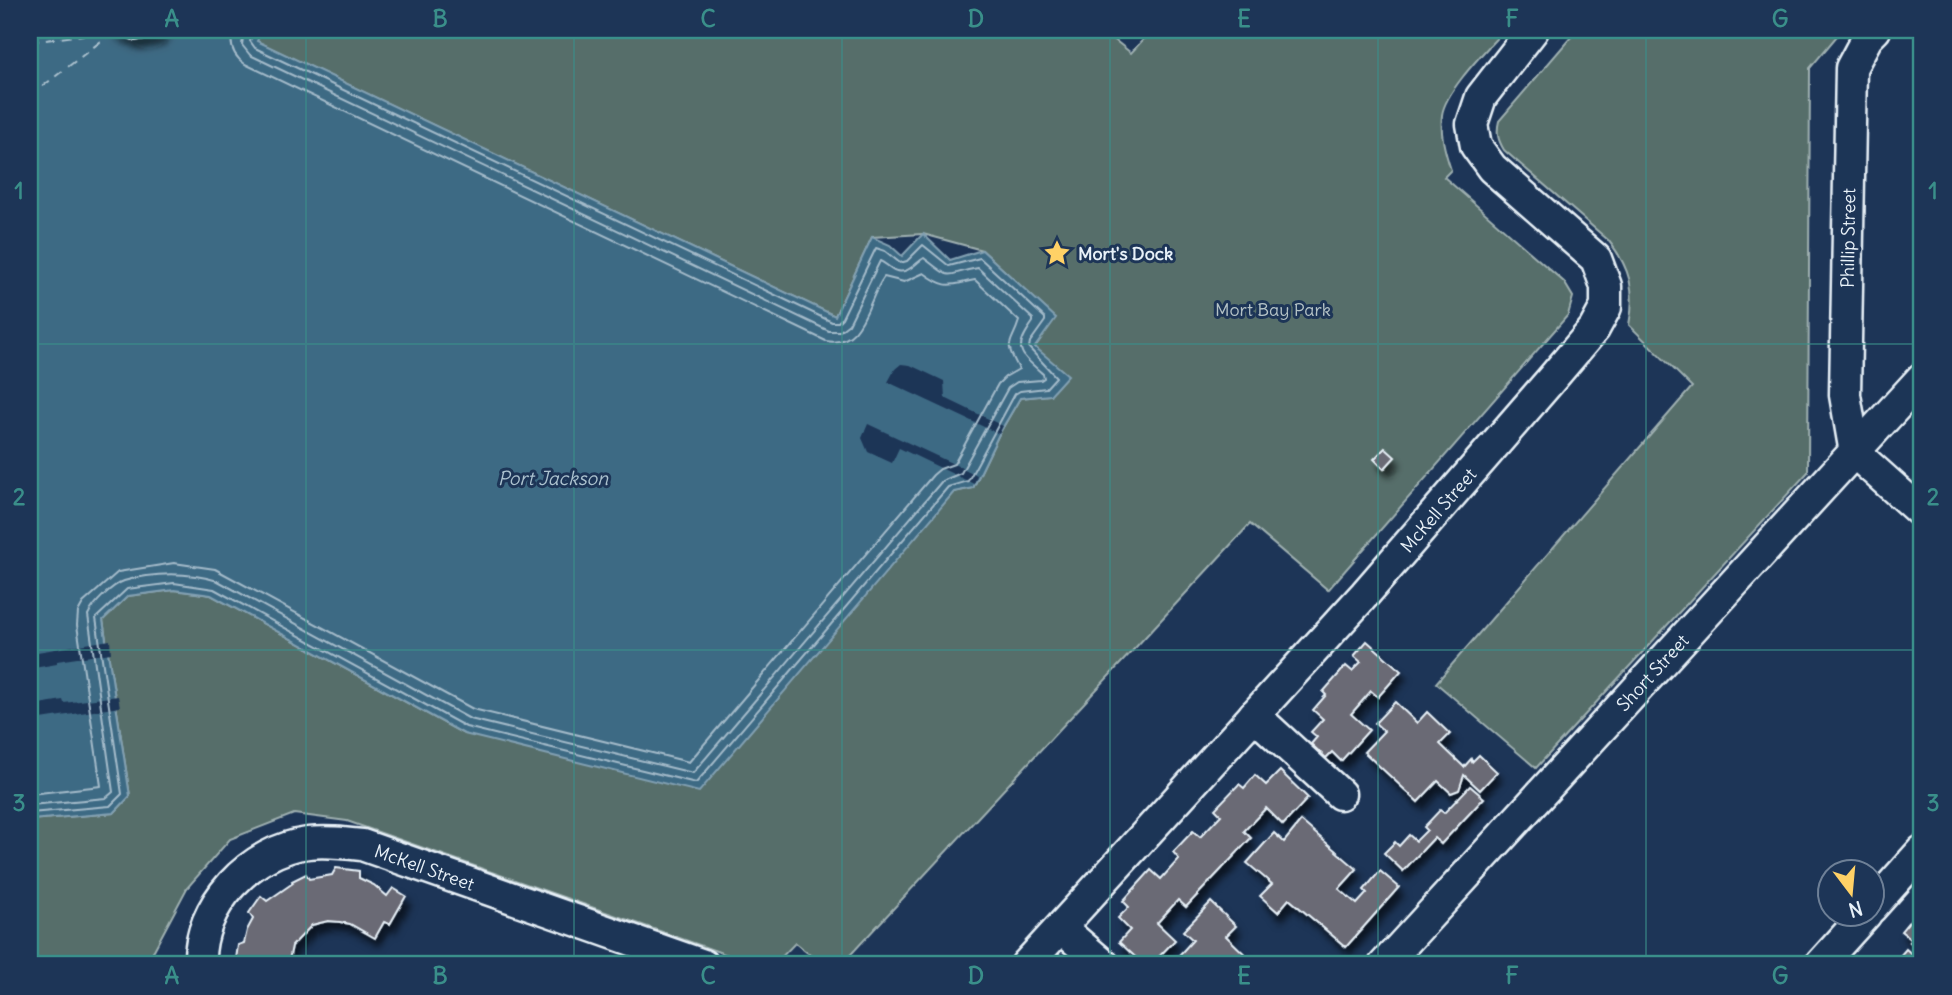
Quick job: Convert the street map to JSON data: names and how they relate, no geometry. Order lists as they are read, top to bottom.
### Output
{
  "streets": {
    "street": ["Phillip Street", "McKell Street", "Short Street"]
  },
  "crossings": [
    ["Phillip Street", "Short Street"]
  ],
  "water": ["Port Jackson"],
  "parks": ["Mort Bay Park"],
  "places": {
    "place": ["Mort's Dock"]
  },
  "north": "bottom",
  "grid": {
    "columns": [
      "A",
      "B",
      "C",
      "D",
      "E",
      "F",
      "G"
    ],
    "rows": ["1", "2", "3"]
  }
}
